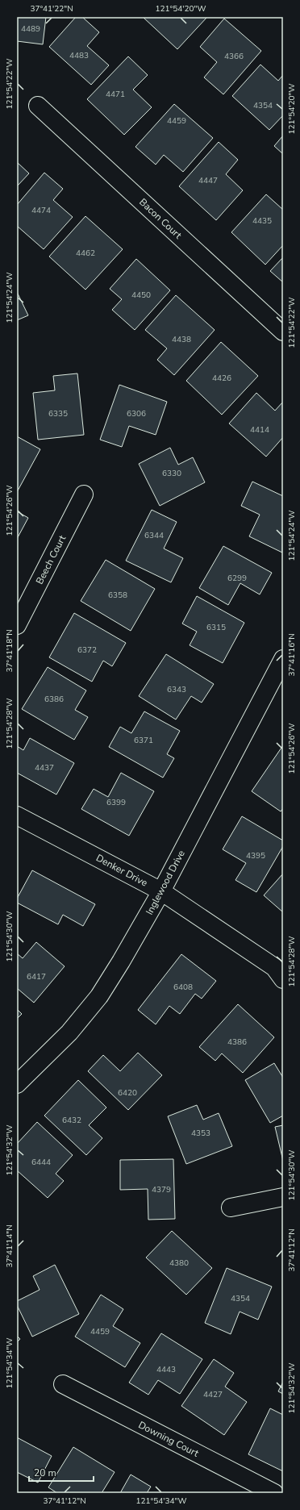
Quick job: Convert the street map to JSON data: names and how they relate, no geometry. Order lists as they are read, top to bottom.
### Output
{
  "streets": {
    "street": [
      "Bacon Court",
      "Beech Court",
      "Denker Drive",
      "Inglewood Drive",
      "Downing Court"
    ]
  },
  "crossings": [
    ["Denker Drive", "Inglewood Drive"]
  ],
  "house_numbers": [
    "4489",
    "4483",
    "4366",
    "4471",
    "4354",
    "4459",
    "4447",
    "4474",
    "4435",
    "4462",
    "4450",
    "4438",
    "4426",
    "6335",
    "6306",
    "4414",
    "6330",
    "6344",
    "6299",
    "6358",
    "6315",
    "6372",
    "6343",
    "6386",
    "6371",
    "4437",
    "6399",
    "4395",
    "6417",
    "6408",
    "4386",
    "6420",
    "6432",
    "4353",
    "6444",
    "4379",
    "4380",
    "4354",
    "4459",
    "4443",
    "4427"
  ],
  "scale_bar": "20 m",
  "coordinates": [
    "37°41'22\"N",
    "121°54'20\"W",
    "121°54'22\"W",
    "121°54'24\"W",
    "121°54'26\"W",
    "37°41'18\"N",
    "37°41'16\"N",
    "121°54'28\"W",
    "121°54'30\"W",
    "121°54'32\"W",
    "37°41'14\"N",
    "37°41'12\"N",
    "121°54'34\"W"
  ]
}
